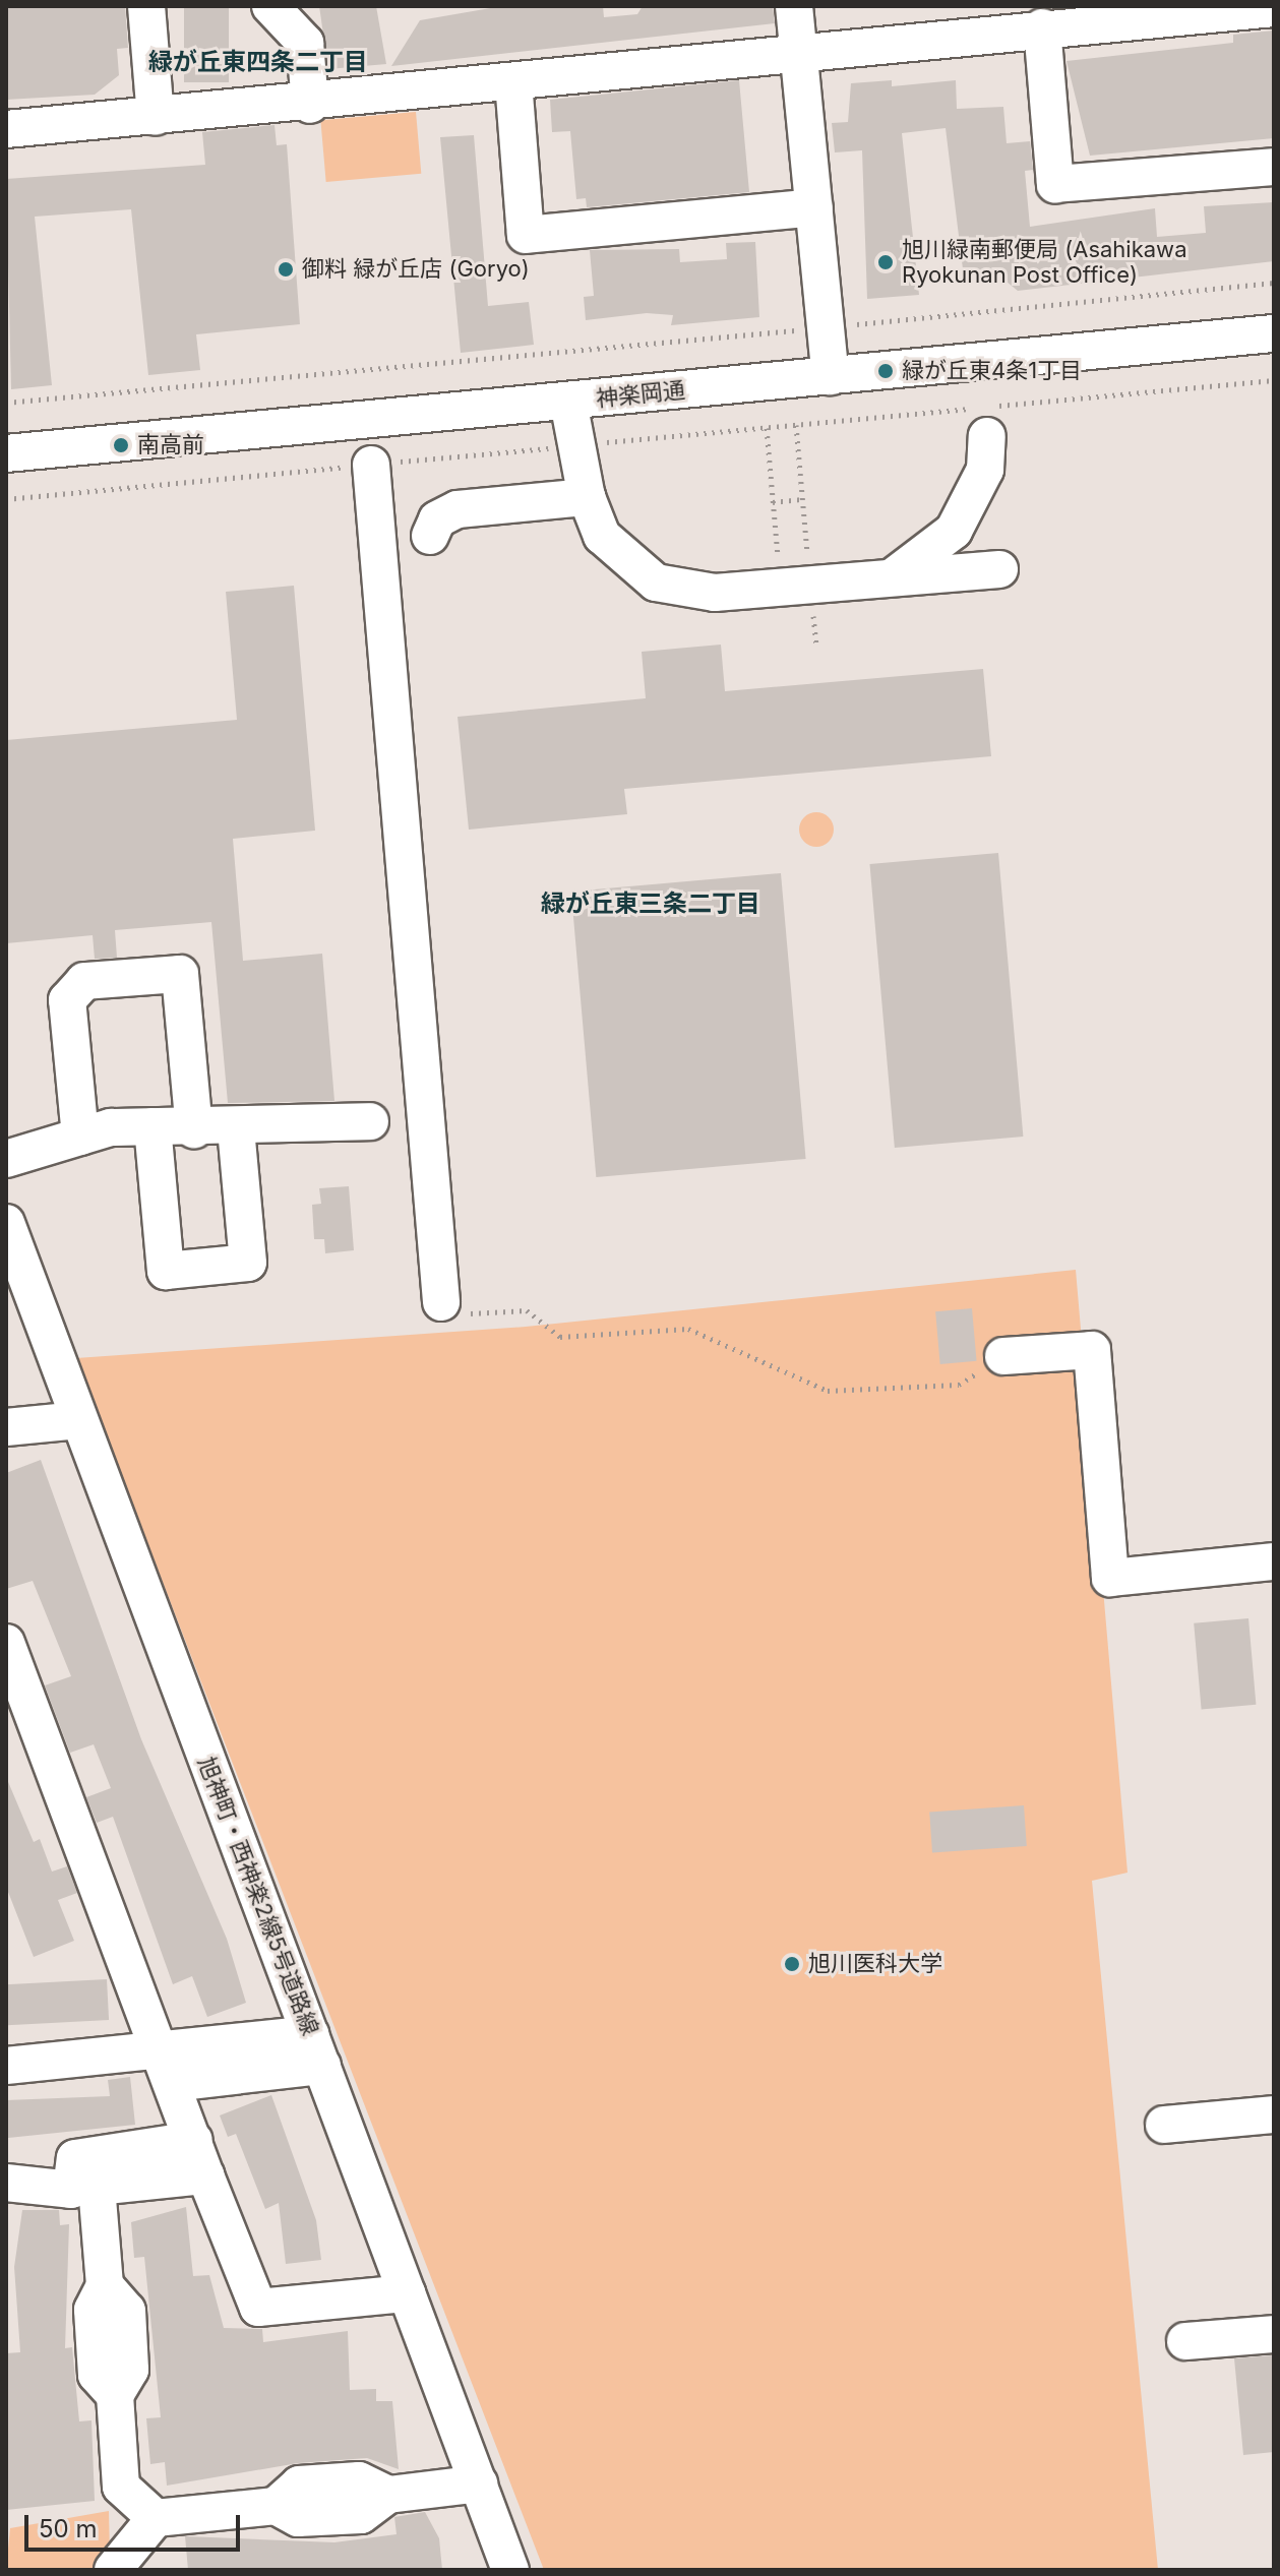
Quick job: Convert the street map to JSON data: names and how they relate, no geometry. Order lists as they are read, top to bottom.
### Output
{
  "streets": {
    "street": ["神楽岡通", "旭神町・西神楽2線5号道路線"]
  },
  "districts": ["緑が丘東四条二丁目", "緑が丘東三条二丁目"],
  "places": [
    "旭川緑南郵便局 (Asahikawa Ryokunan Post Office)",
    "御料 緑が丘店 (Goryo)",
    "緑が丘東4条1丁目",
    "南高前",
    "旭川医科大学"
  ],
  "scale_bar": "50 m"
}
